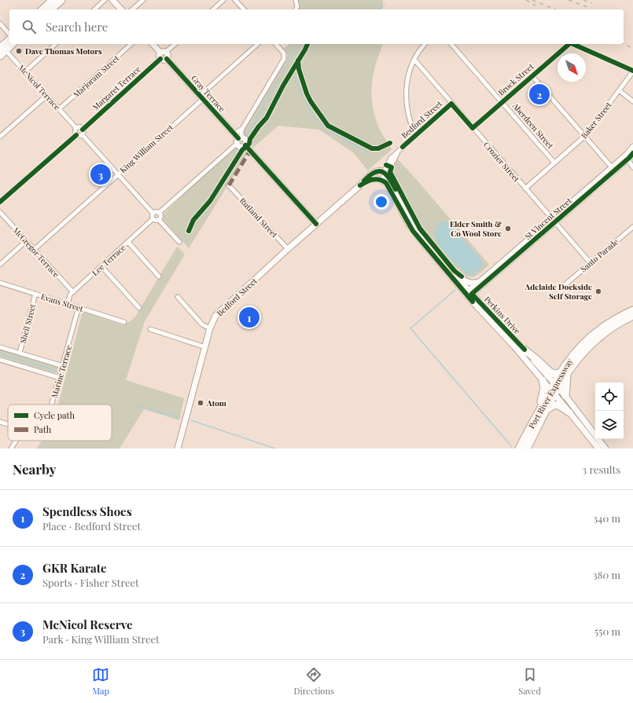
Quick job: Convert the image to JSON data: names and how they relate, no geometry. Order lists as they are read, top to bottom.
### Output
{
  "streets": {
    "highway": ["Port River Expressway"],
    "street": [
      "Marjoram Street",
      "Brock Street",
      "McNicol Terrace",
      "Margaret Terrace",
      "Gray Terrace",
      "Bedford Street",
      "Baker Street",
      "Aberdeen Street",
      "King William Street",
      "Crozier Street",
      "Rutland Street",
      "St Vincent Street",
      "McGregor Terrace",
      "Santo Parade",
      "Lee Terrace",
      "Evans Street",
      "Perkins Drive",
      "Shell Street",
      "Marine Terrace"
    ]
  },
  "crossings": [
    ["Marjoram Street", "McNicol Terrace"],
    ["Brock Street", "Aberdeen Street"],
    ["Brock Street", "Crozier Street"],
    ["McNicol Terrace", "Margaret Terrace"],
    ["Margaret Terrace", "Gray Terrace"],
    ["Gray Terrace", "King William Street"],
    ["Bedford Street", "Crozier Street"],
    ["Bedford Street", "Rutland Street"],
    ["Bedford Street", "Perkins Drive"],
    ["Baker Street", "Aberdeen Street"],
    ["Baker Street", "Crozier Street"],
    ["King William Street", "McGregor Terrace"],
    ["Crozier Street", "St Vincent Street"],
    ["Crozier Street", "Santo Parade"],
    ["St Vincent Street", "Perkins Drive"],
    ["McGregor Terrace", "Lee Terrace"],
    ["Lee Terrace", "Evans Street"],
    ["Evans Street", "Shell Street"],
    ["Evans Street", "Marine Terrace"],
    ["Perkins Drive", "Port River Expressway"]
  ],
  "places": [
    "Dave Thomas Motors",
    "Elder Smith & Co Wool Store",
    "Adelaide Dockside Self Storage",
    "Atom"
  ],
  "legend": ["Cycle path", "Path"],
  "north": "bottom right",
  "page": {
    "search": "Search here",
    "pins": ["2", "3", "1"],
    "heading": ["Nearby", "3 results"],
    "list": [
      {
        "mark": "1",
        "name": "Spendless Shoes",
        "note": "Place · Bedford Street",
        "value": "340 m"
      },
      {
        "mark": "2",
        "name": "GKR Karate",
        "note": "Sports · Fisher Street",
        "value": "380 m"
      },
      {
        "mark": "3",
        "name": "McNicol Reserve",
        "note": "Park · King William Street",
        "value": "550 m"
      }
    ],
    "nav": ["Map", "Directions", "Saved"]
  }
}
